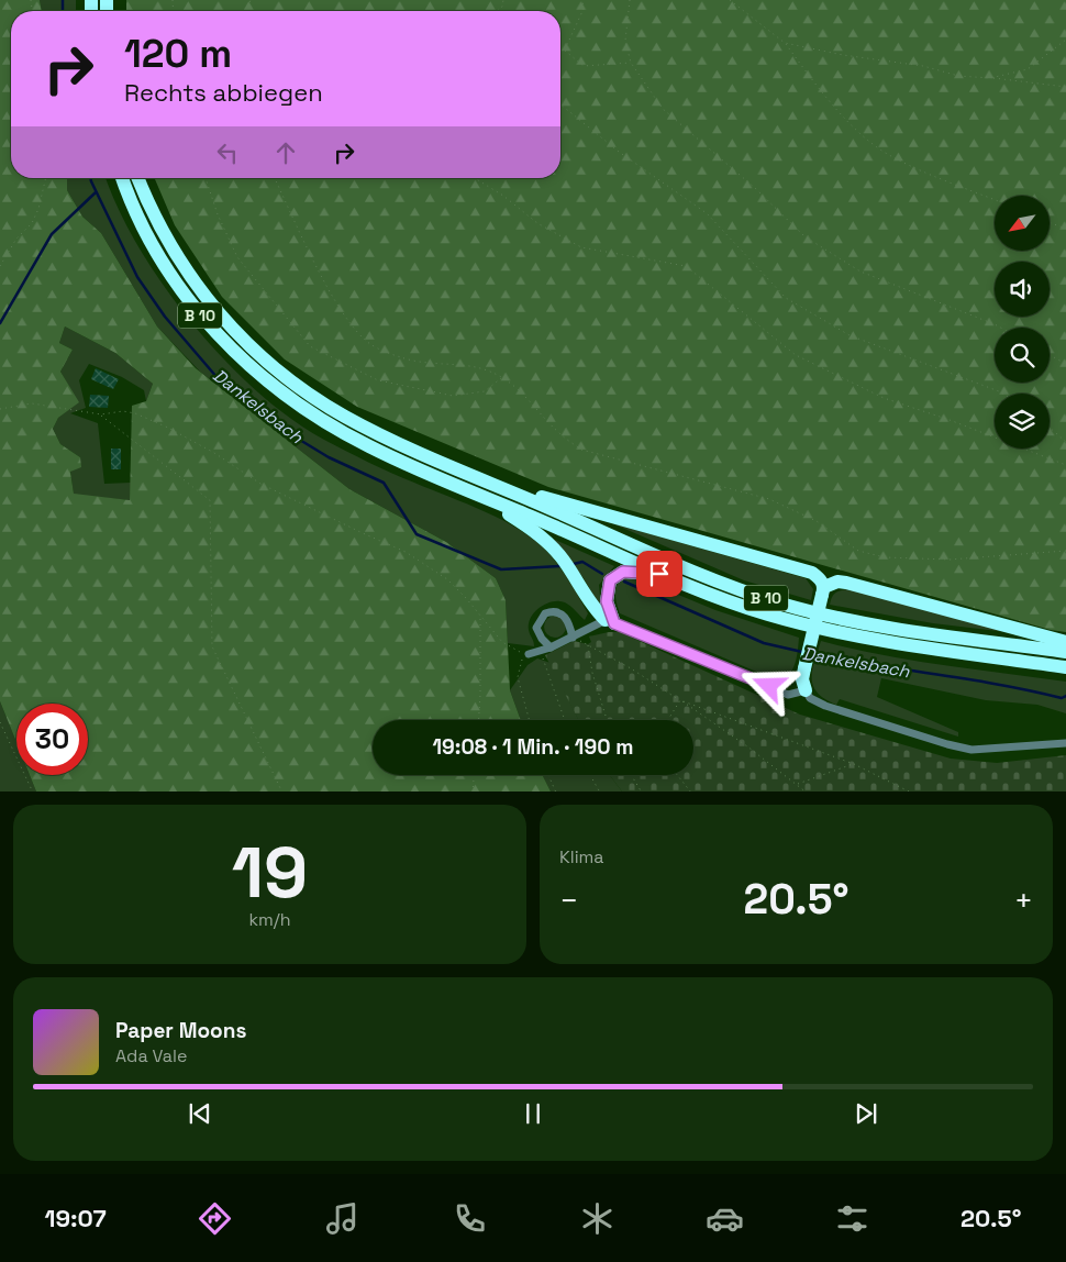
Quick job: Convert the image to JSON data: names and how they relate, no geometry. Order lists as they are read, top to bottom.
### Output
{
  "streets": {
    "highway": ["B 10"]
  },
  "water": ["Dankelsbach"],
  "north": "bottom left",
  "page": {
    "turn": ["120 m", "Rechts abbiegen"],
    "limit": "30",
    "trip": "19:08 · 1 Min. · 190 m",
    "tile": [
      ["19", "km/h"],
      "Klima"
    ],
    "heat": ["−", "20.5°", "+"],
    "song": ["Paper Moons", "Ada Vale"],
    "tabs": ["19:07", "20.5°"]
  }
}
